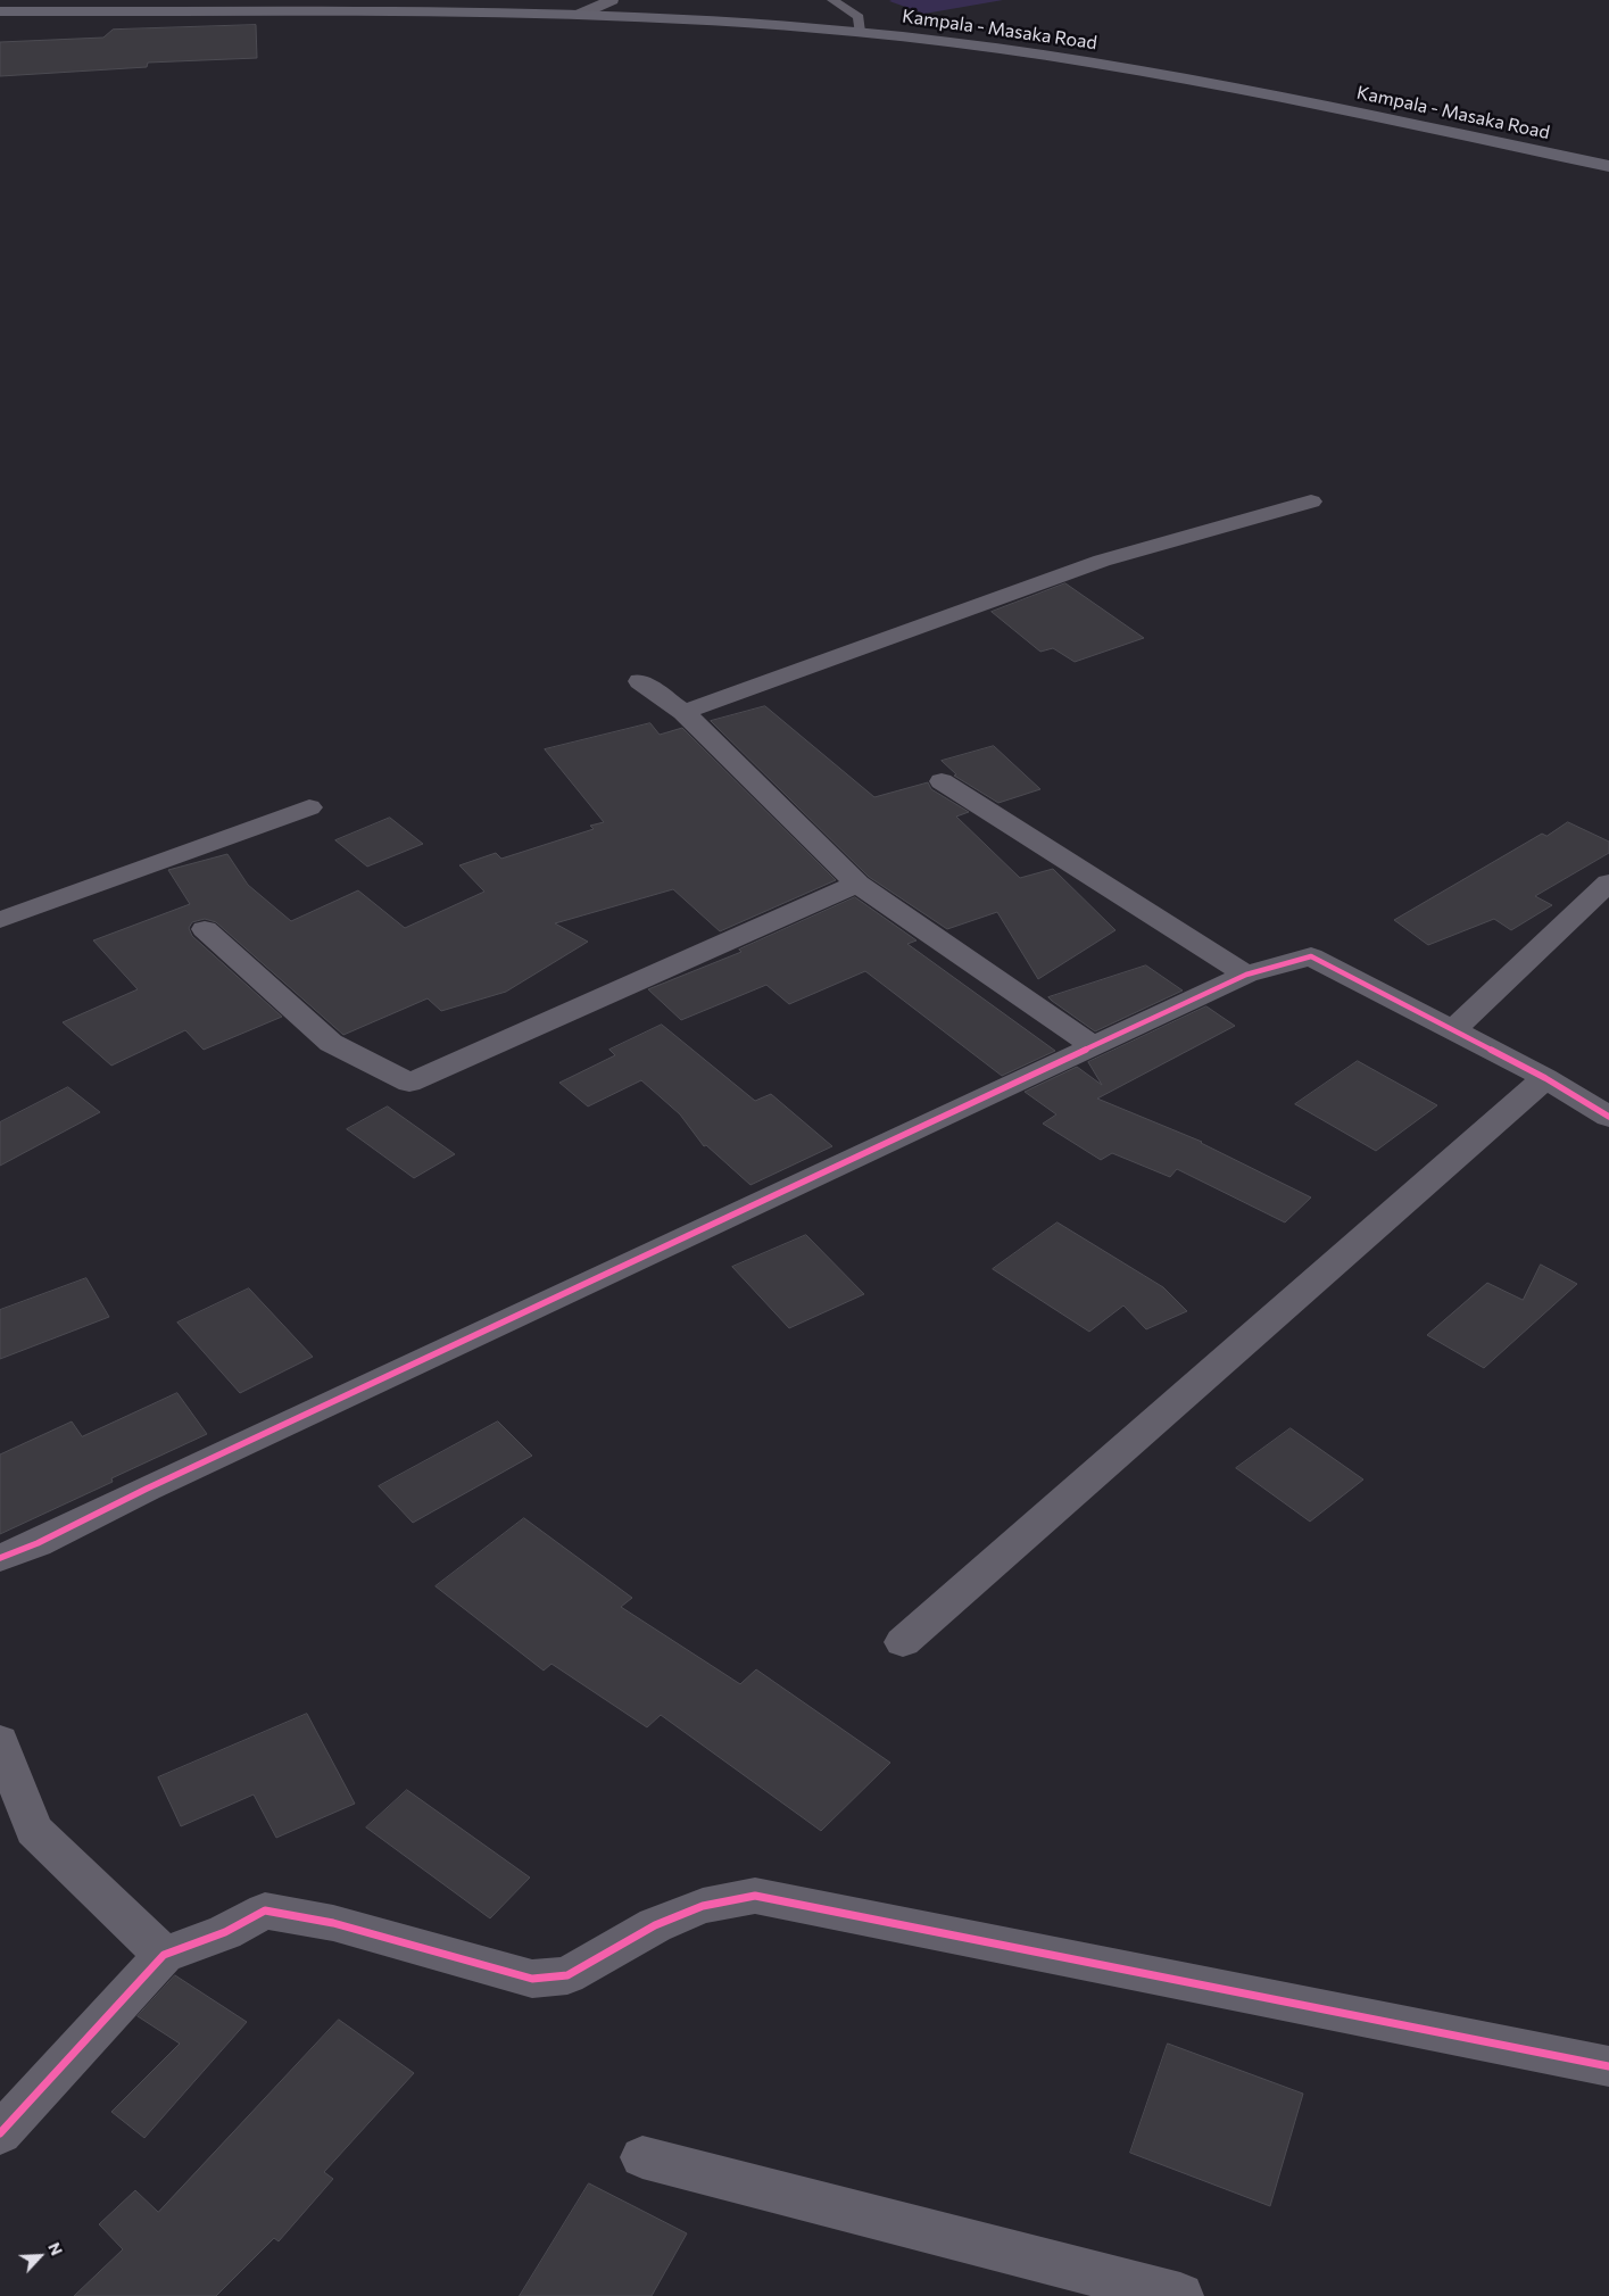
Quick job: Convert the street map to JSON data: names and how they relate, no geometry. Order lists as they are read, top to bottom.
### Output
{
  "streets": {
    "main road": ["Kampala - Masaka Road"]
  },
  "north": "top right"
}
